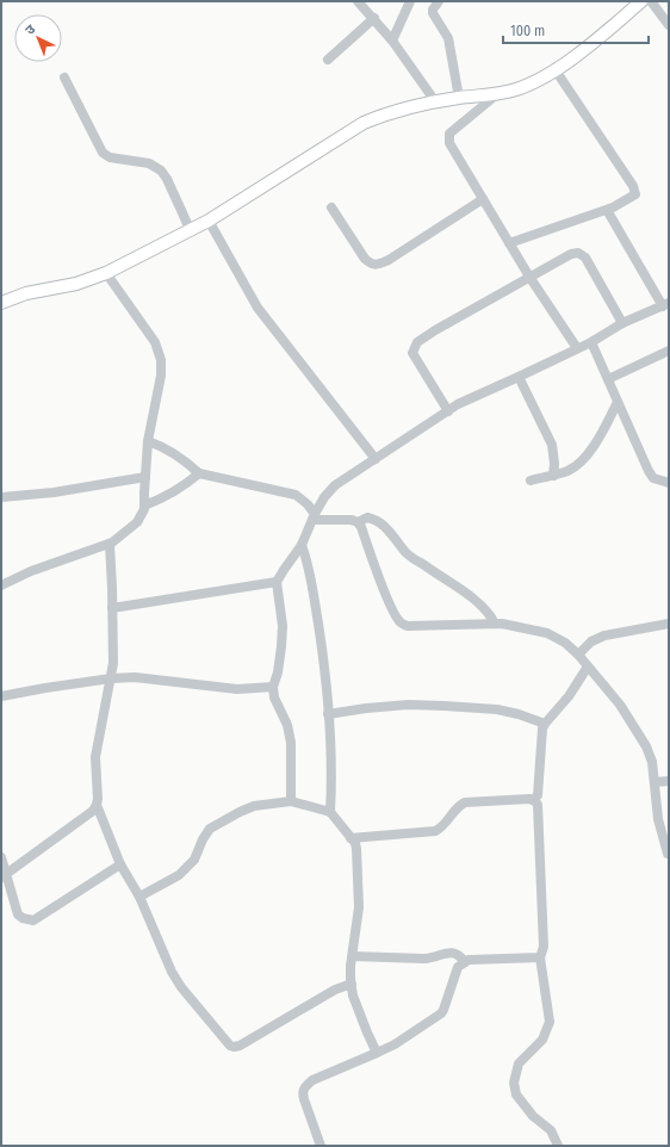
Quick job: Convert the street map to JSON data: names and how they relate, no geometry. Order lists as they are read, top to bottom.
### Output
{
  "scale_bar": "100 m",
  "north": "top left"
}
